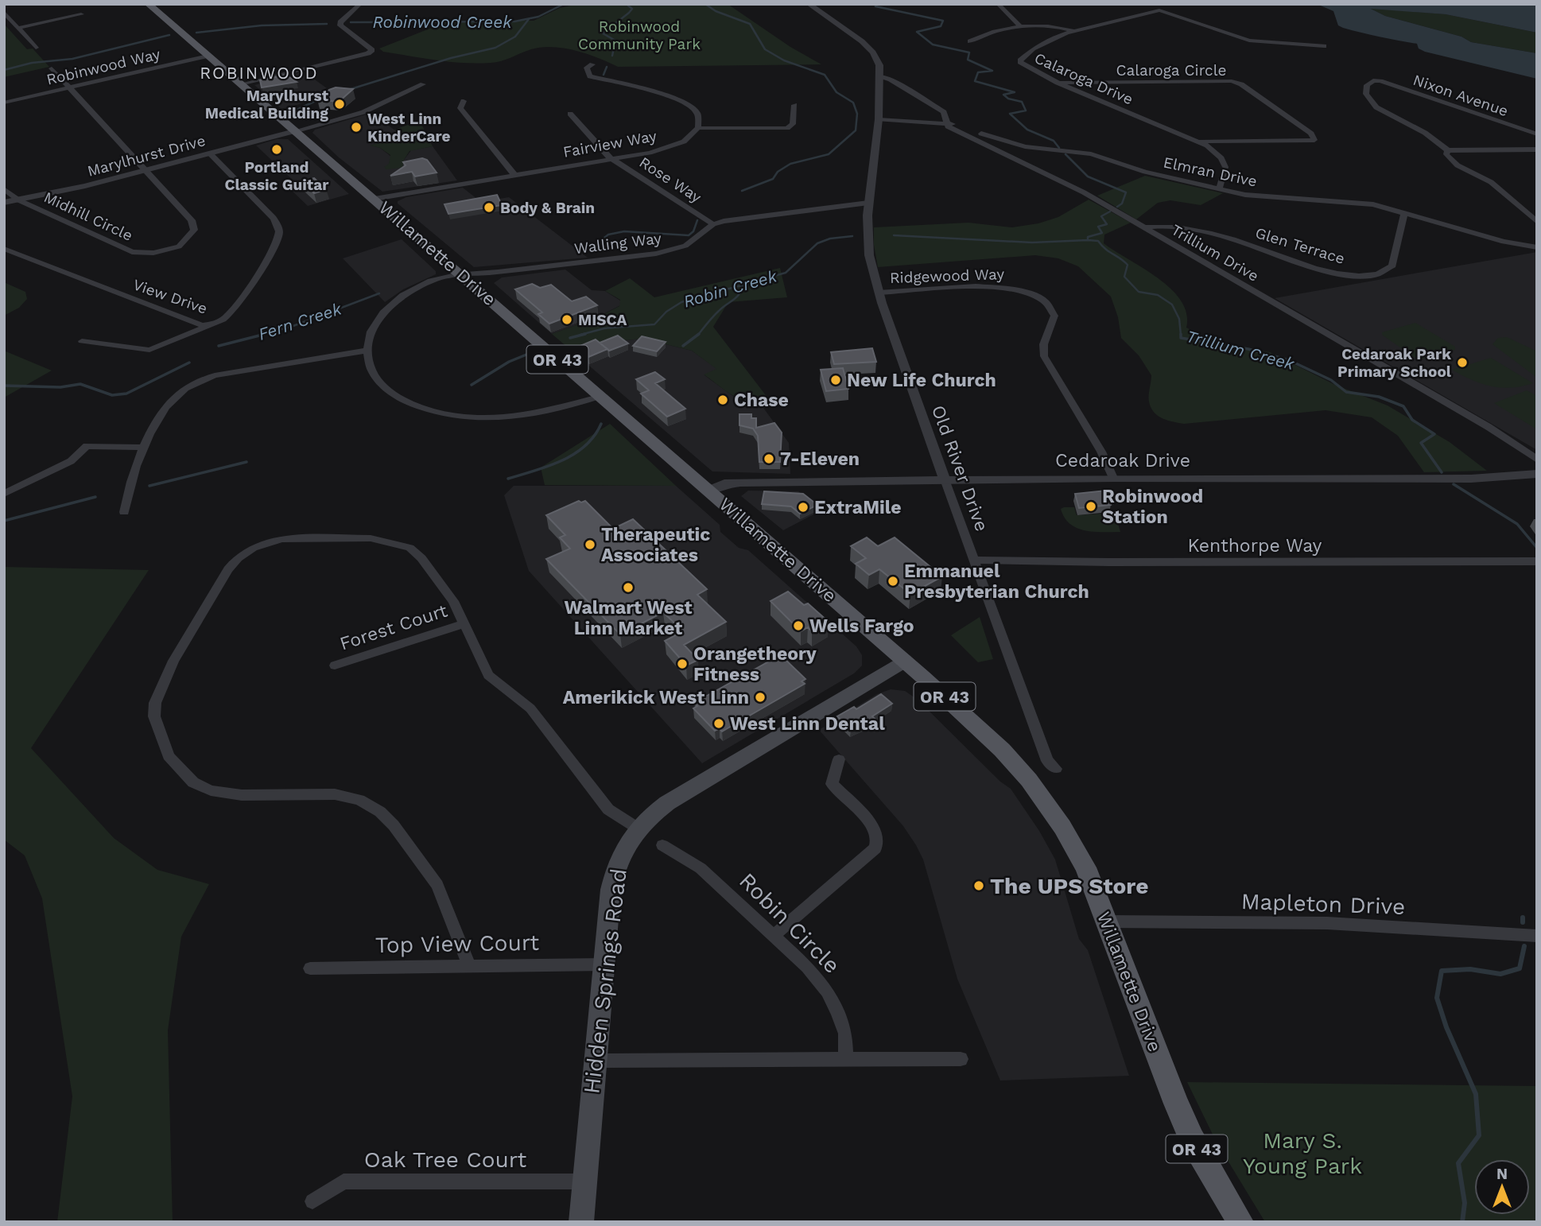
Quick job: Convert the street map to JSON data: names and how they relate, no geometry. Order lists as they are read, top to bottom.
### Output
{
  "streets": {
    "main road": ["Willamette Drive", "OR 43", "Hidden Springs Road"],
    "street": [
      "Robinwood Way",
      "Calaroga Circle",
      "Calaroga Drive",
      "Nixon Avenue",
      "Fairview Way",
      "Marylhurst Drive",
      "Elmran Drive",
      "Rose Way",
      "Midhill Circle",
      "Walling Way",
      "Glen Terrace",
      "Trillium Drive",
      "Ridgewood Way",
      "View Drive",
      "Cedaroak Drive",
      "Old River Drive",
      "Kenthorpe Way",
      "Forest Court",
      "Mapleton Drive",
      "Robin Circle",
      "Top View Court",
      "Oak Tree Court"
    ]
  },
  "crossings": [
    ["Robinwood Way", "Willamette Drive"],
    ["Calaroga Circle", "Calaroga Drive"],
    ["Calaroga Drive", "Elmran Drive"],
    ["Fairview Way", "Rose Way"],
    ["Fairview Way", "Willamette Drive"],
    ["Marylhurst Drive", "Midhill Circle"],
    ["Marylhurst Drive", "Willamette Drive"],
    ["Marylhurst Drive", "View Drive"],
    ["Elmran Drive", "Glen Terrace"],
    ["Elmran Drive", "Trillium Drive"],
    ["Elmran Drive", "Old River Drive"],
    ["Rose Way", "Walling Way"],
    ["Walling Way", "Willamette Drive"],
    ["Walling Way", "Old River Drive"],
    ["Glen Terrace", "Trillium Drive"],
    ["Trillium Drive", "Old River Drive"],
    ["Willamette Drive", "Cedaroak Drive"],
    ["Willamette Drive", "Mapleton Drive"],
    ["Willamette Drive", "Hidden Springs Road"],
    ["Ridgewood Way", "Cedaroak Drive"],
    ["Ridgewood Way", "Old River Drive"],
    ["Cedaroak Drive", "Old River Drive"],
    ["Old River Drive", "Kenthorpe Way"],
    ["Top View Court", "Hidden Springs Road"],
    ["Hidden Springs Road", "Oak Tree Court"]
  ],
  "districts": ["ROBINWOOD"],
  "water": [
    "Robinwood Creek",
    "Robin Creek",
    "Fern Creek",
    "Trillium Creek"
  ],
  "parks": ["Robinwood Community Park", "Mary S. Young Park"],
  "places": [
    "Marylhurst Medical Building",
    "West Linn KinderCare",
    "Portland Classic Guitar",
    "Body & Brain",
    "MISCA",
    "Cedaroak Park Primary School",
    "New Life Church",
    "Chase",
    "7-Eleven",
    "Robinwood Station",
    "ExtraMile",
    "Therapeutic Associates",
    "Emmanuel Presbyterian Church",
    "Walmart West Linn Market",
    "Wells Fargo",
    "Orangetheory Fitness",
    "Amerikick West Linn",
    "West Linn Dental",
    "The UPS Store"
  ],
  "north": "top"
}
